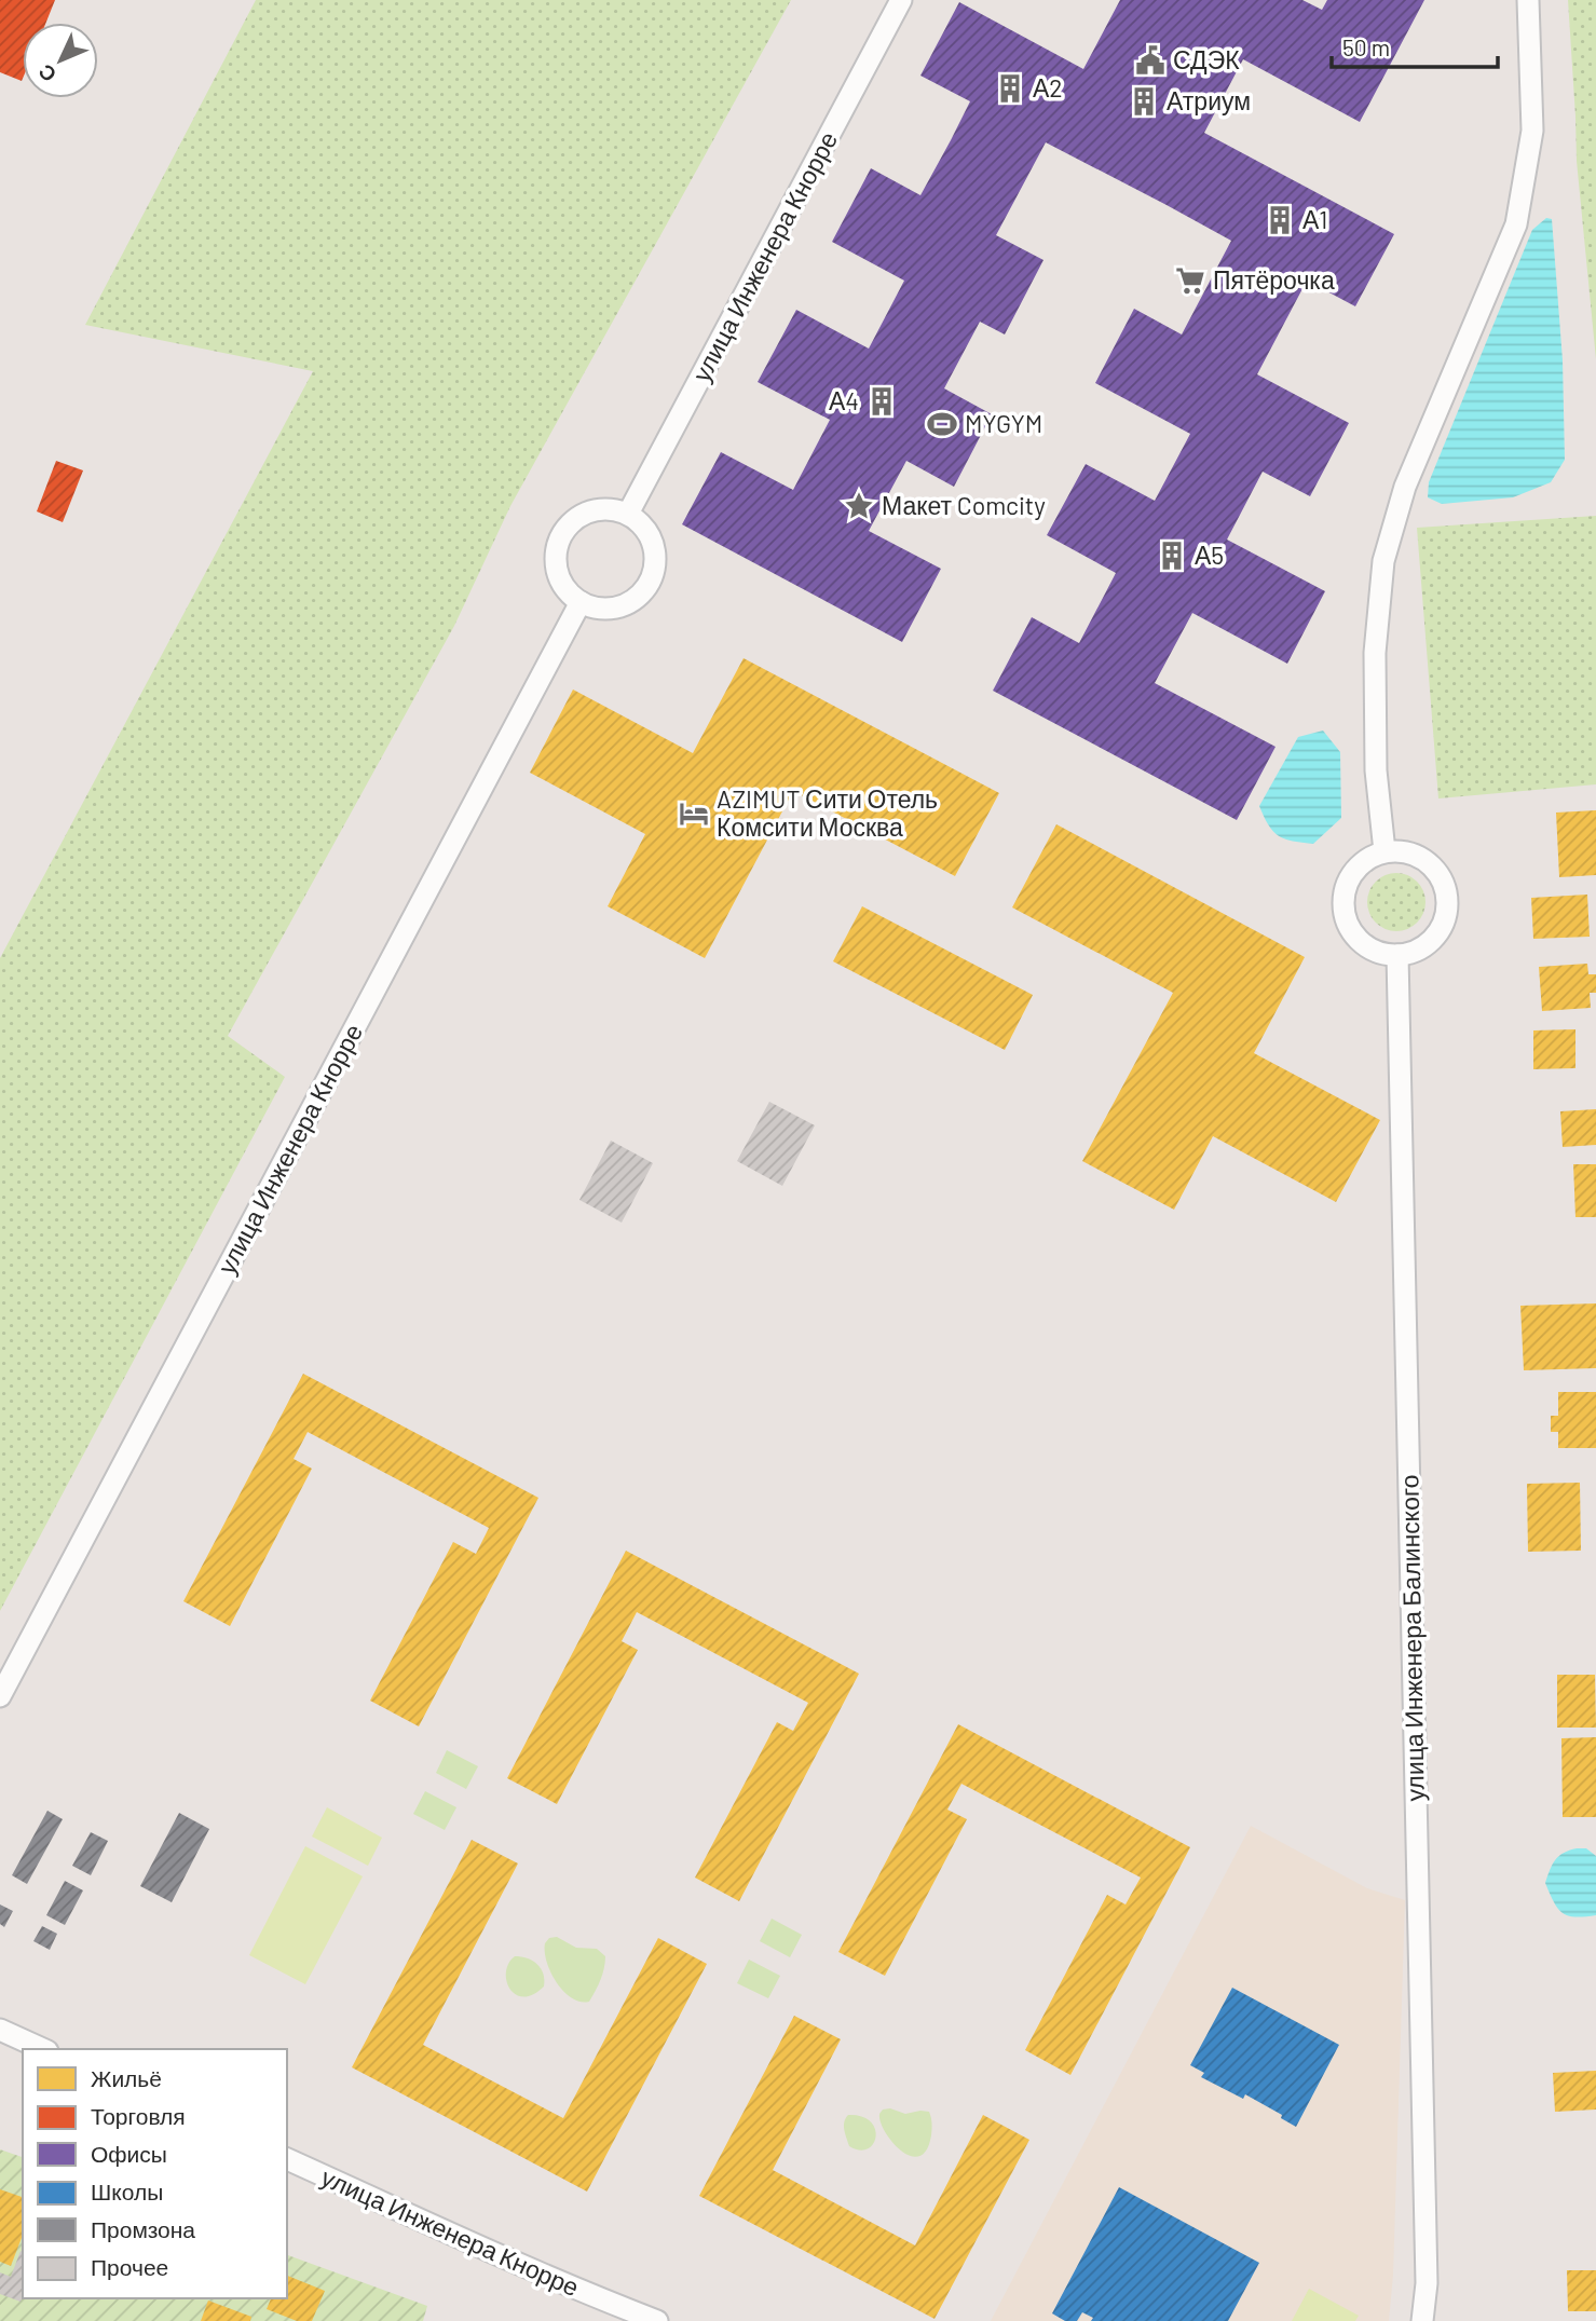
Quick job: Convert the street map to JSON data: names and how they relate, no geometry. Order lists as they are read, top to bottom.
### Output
{
  "streets": {
    "street": ["улица Инженера Кнорре", "улица Инженера Балинского"]
  },
  "places": {
    "public building": ["СДЭК"],
    "building": [
      "А2",
      "Атриум",
      "А1",
      "А4",
      "А5"
    ],
    "supermarket": ["Пятёрочка"],
    "sports": ["MYGYM"],
    "place": ["Макет Comcity"],
    "hotel": ["AZIMUT Сити Отель Комсити Москва"]
  },
  "legend": [
    "Жильё",
    "Торговля",
    "Офисы",
    "Школы",
    "Промзона",
    "Прочее"
  ],
  "scale_bar": "50 m",
  "north": "bottom left"
}
